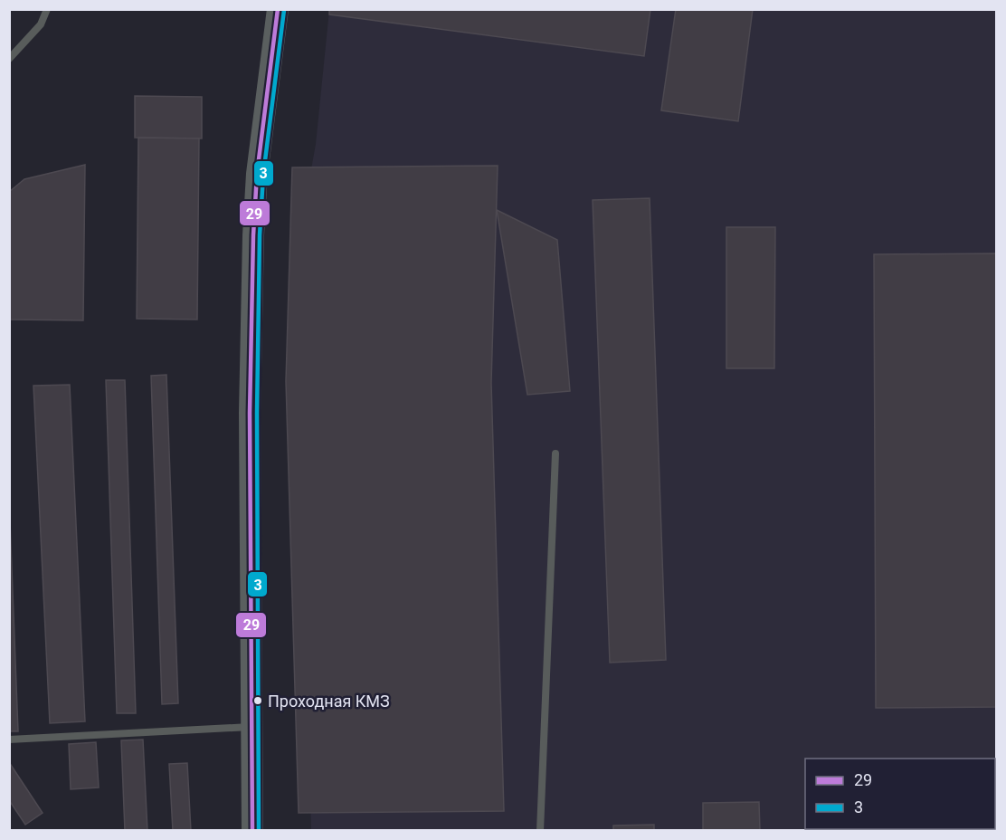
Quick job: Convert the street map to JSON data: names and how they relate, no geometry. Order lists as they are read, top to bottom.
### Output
{
  "places": ["Проходная КМЗ"],
  "lines": ["transit line 29", "transit line 3"],
  "legend": ["29", "3"]
}
